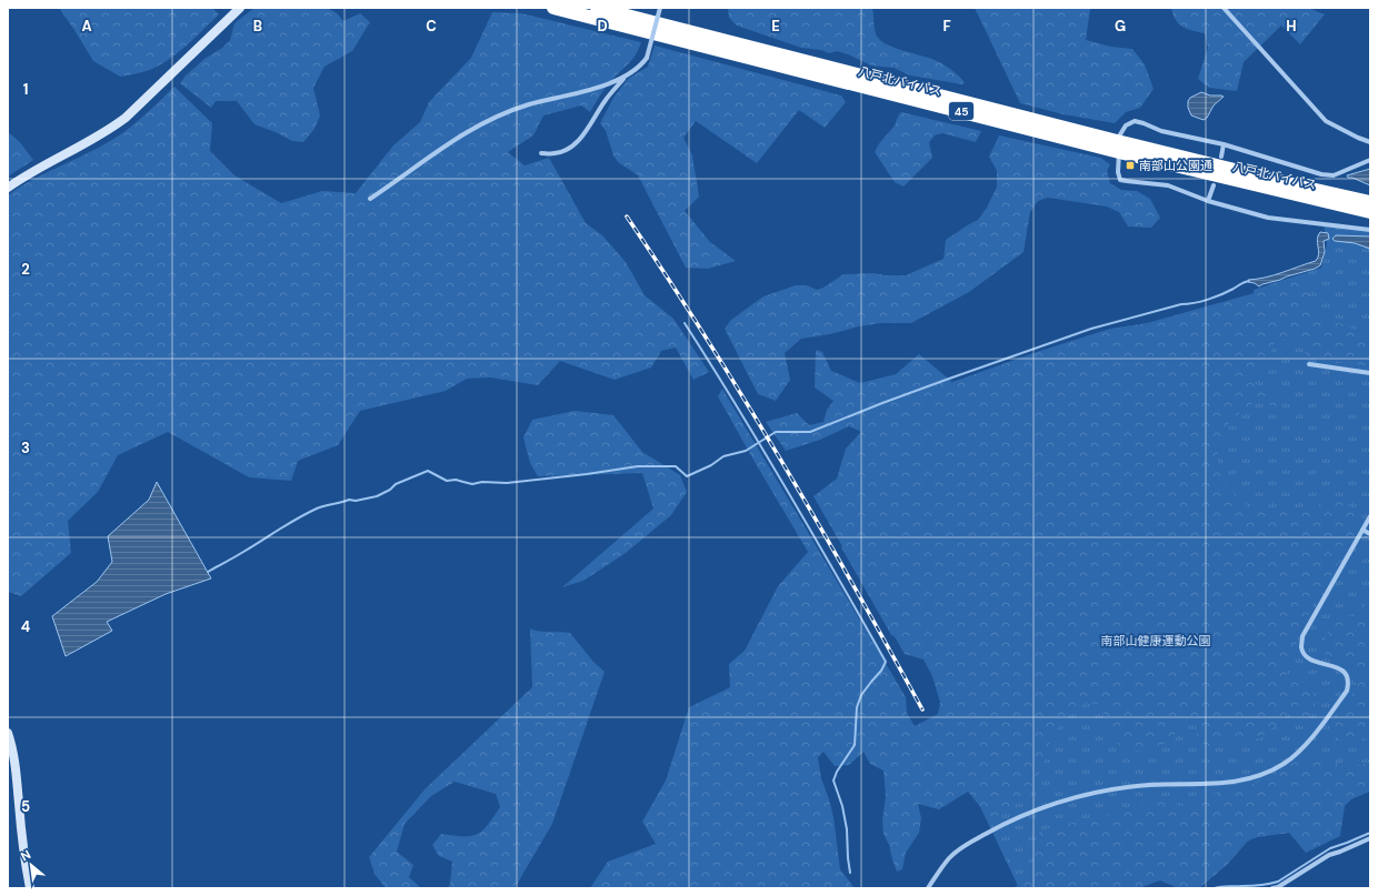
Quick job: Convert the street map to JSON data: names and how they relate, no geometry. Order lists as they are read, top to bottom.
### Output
{
  "streets": {
    "highway": ["八戸北バイパス", "45"]
  },
  "parks": ["南部山健康運動公園"],
  "places": {
    "transit": ["南部山公園通"]
  },
  "north": "top left",
  "grid": {
    "columns": [
      "A",
      "B",
      "C",
      "D",
      "E",
      "F",
      "G",
      "H"
    ],
    "rows": [
      "1",
      "2",
      "3",
      "4",
      "5"
    ]
  }
}
